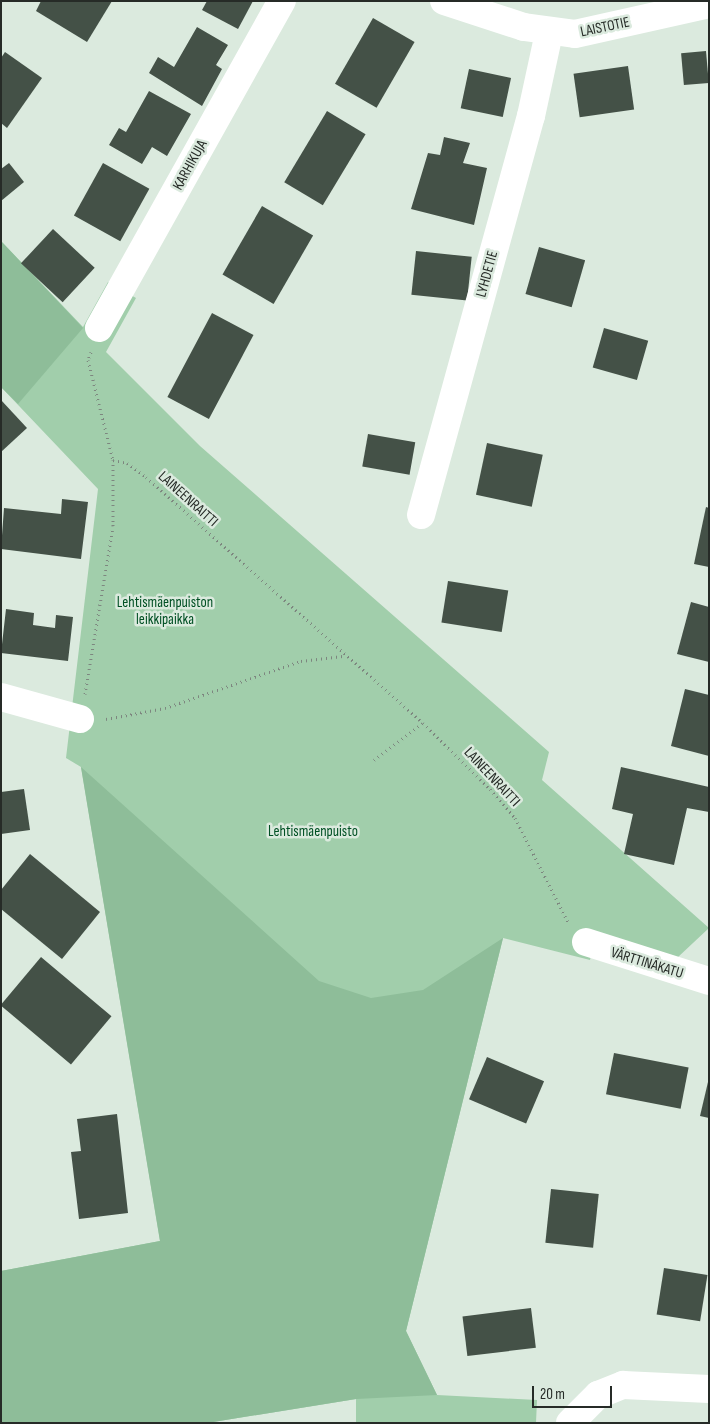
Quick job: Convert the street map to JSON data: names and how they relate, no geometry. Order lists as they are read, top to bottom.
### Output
{
  "streets": {
    "street": [
      "LAISTOTIE",
      "KARHIKUJA",
      "LYHDETIE",
      "VÄRTTINÄKATU"
    ],
    "path": ["LAINEENRAITTI"]
  },
  "crossings": [
    ["LAISTOTIE", "LYHDETIE"],
    ["LAINEENRAITTI", "VÄRTTINÄKATU"]
  ],
  "parks": ["Lehtismäenpuiston leikkipaikka", "Lehtismäenpuisto"],
  "scale_bar": "20 m"
}
